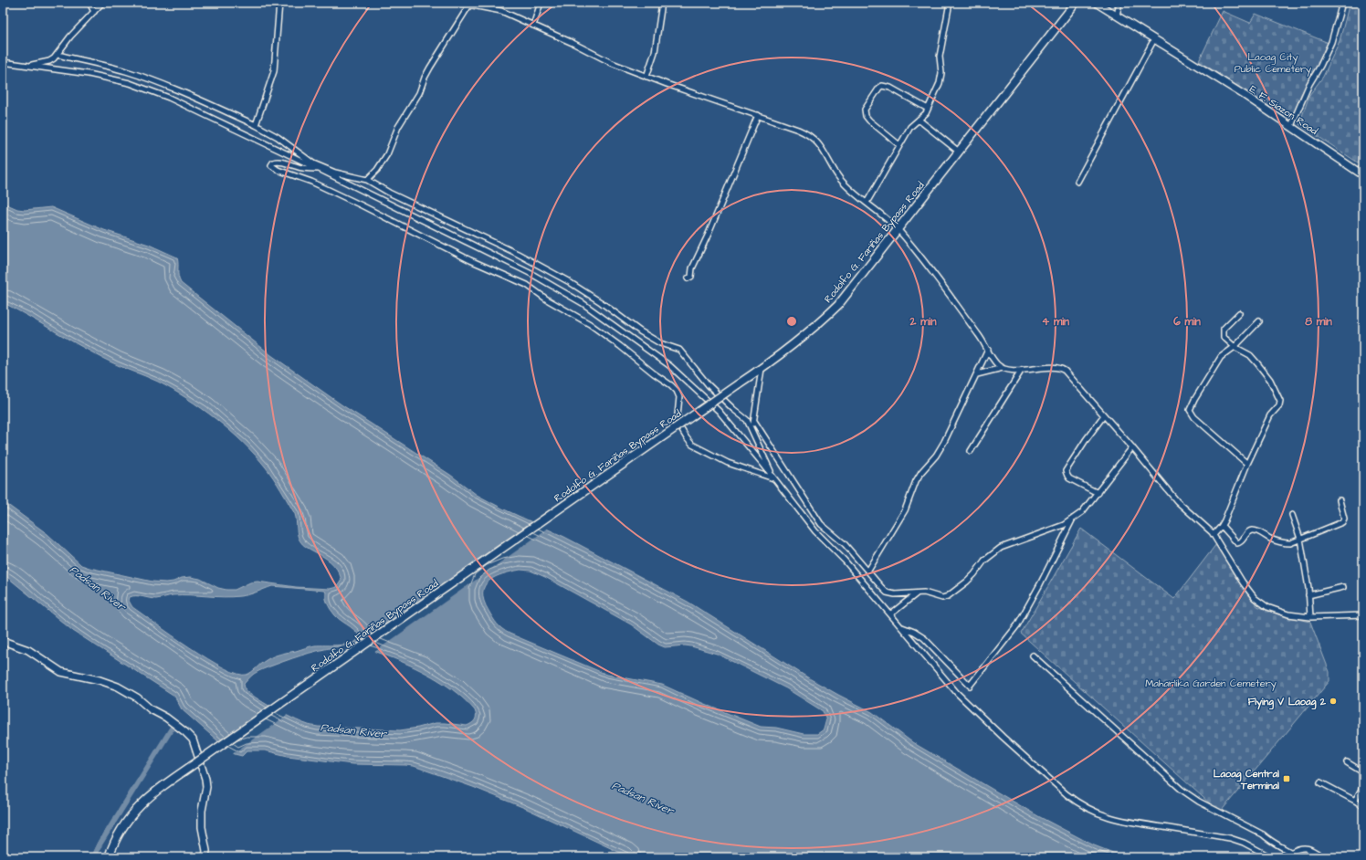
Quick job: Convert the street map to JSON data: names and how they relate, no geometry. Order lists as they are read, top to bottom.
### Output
{
  "streets": {
    "main road": ["Rodolfo G. Fariñas Bypass Road"],
    "street": ["E. F. Siazon Road"]
  },
  "water": ["Padsan River"],
  "parks": ["Laoag City Public Cemetery", "Maharlika Garden Cemetery"],
  "places": {
    "other": ["Flying V Laoag 2"],
    "transit": ["Laoag Central Terminal"]
  },
  "rings": [
    "2 min",
    "4 min",
    "6 min",
    "8 min"
  ]
}
